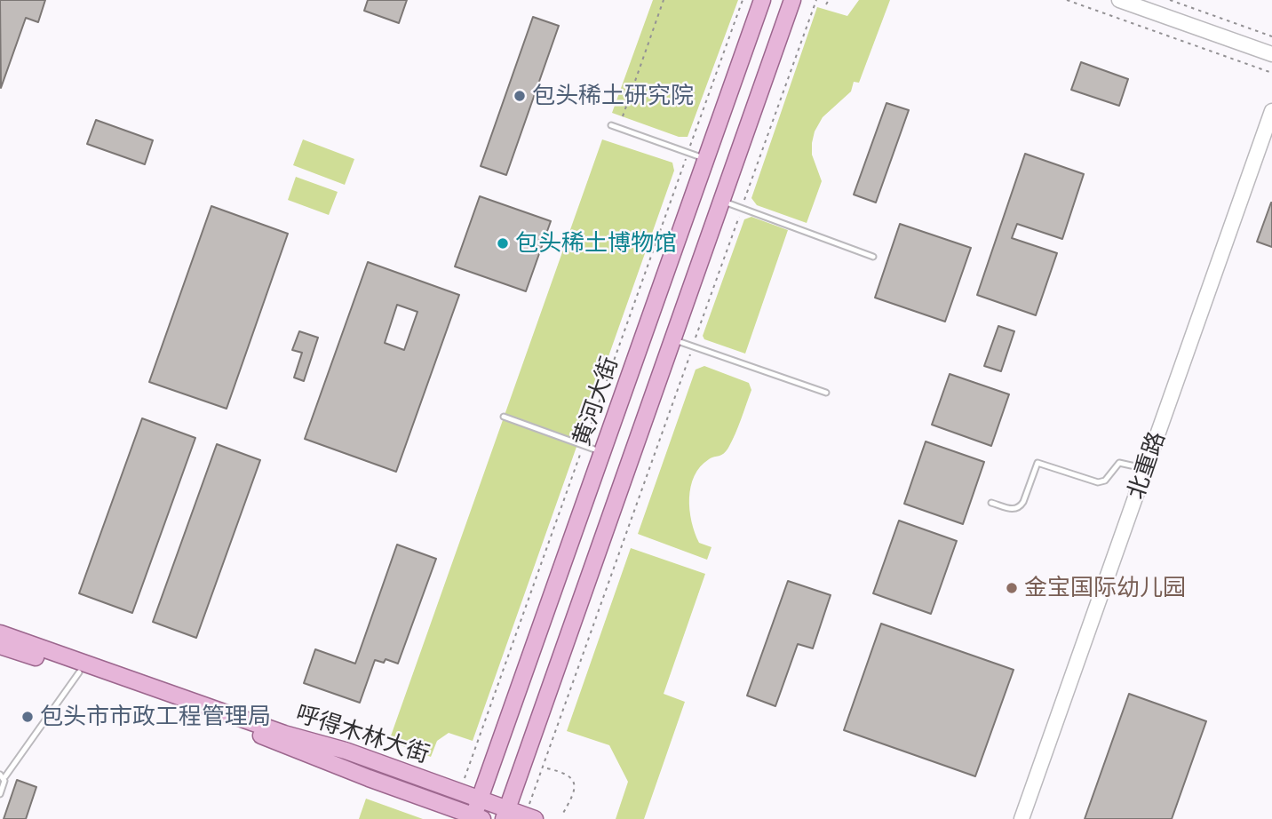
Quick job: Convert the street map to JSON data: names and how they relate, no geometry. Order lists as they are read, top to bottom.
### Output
{
  "streets": {
    "main road": ["黄河大街", "呼得木林大街"],
    "street": ["北重路"]
  },
  "crossings": [
    ["黄河大街", "呼得木林大街"]
  ],
  "places": [
    "包头稀土研究院",
    "包头稀土博物馆",
    "金宝国际幼儿园",
    "包头市市政工程管理局"
  ]
}
